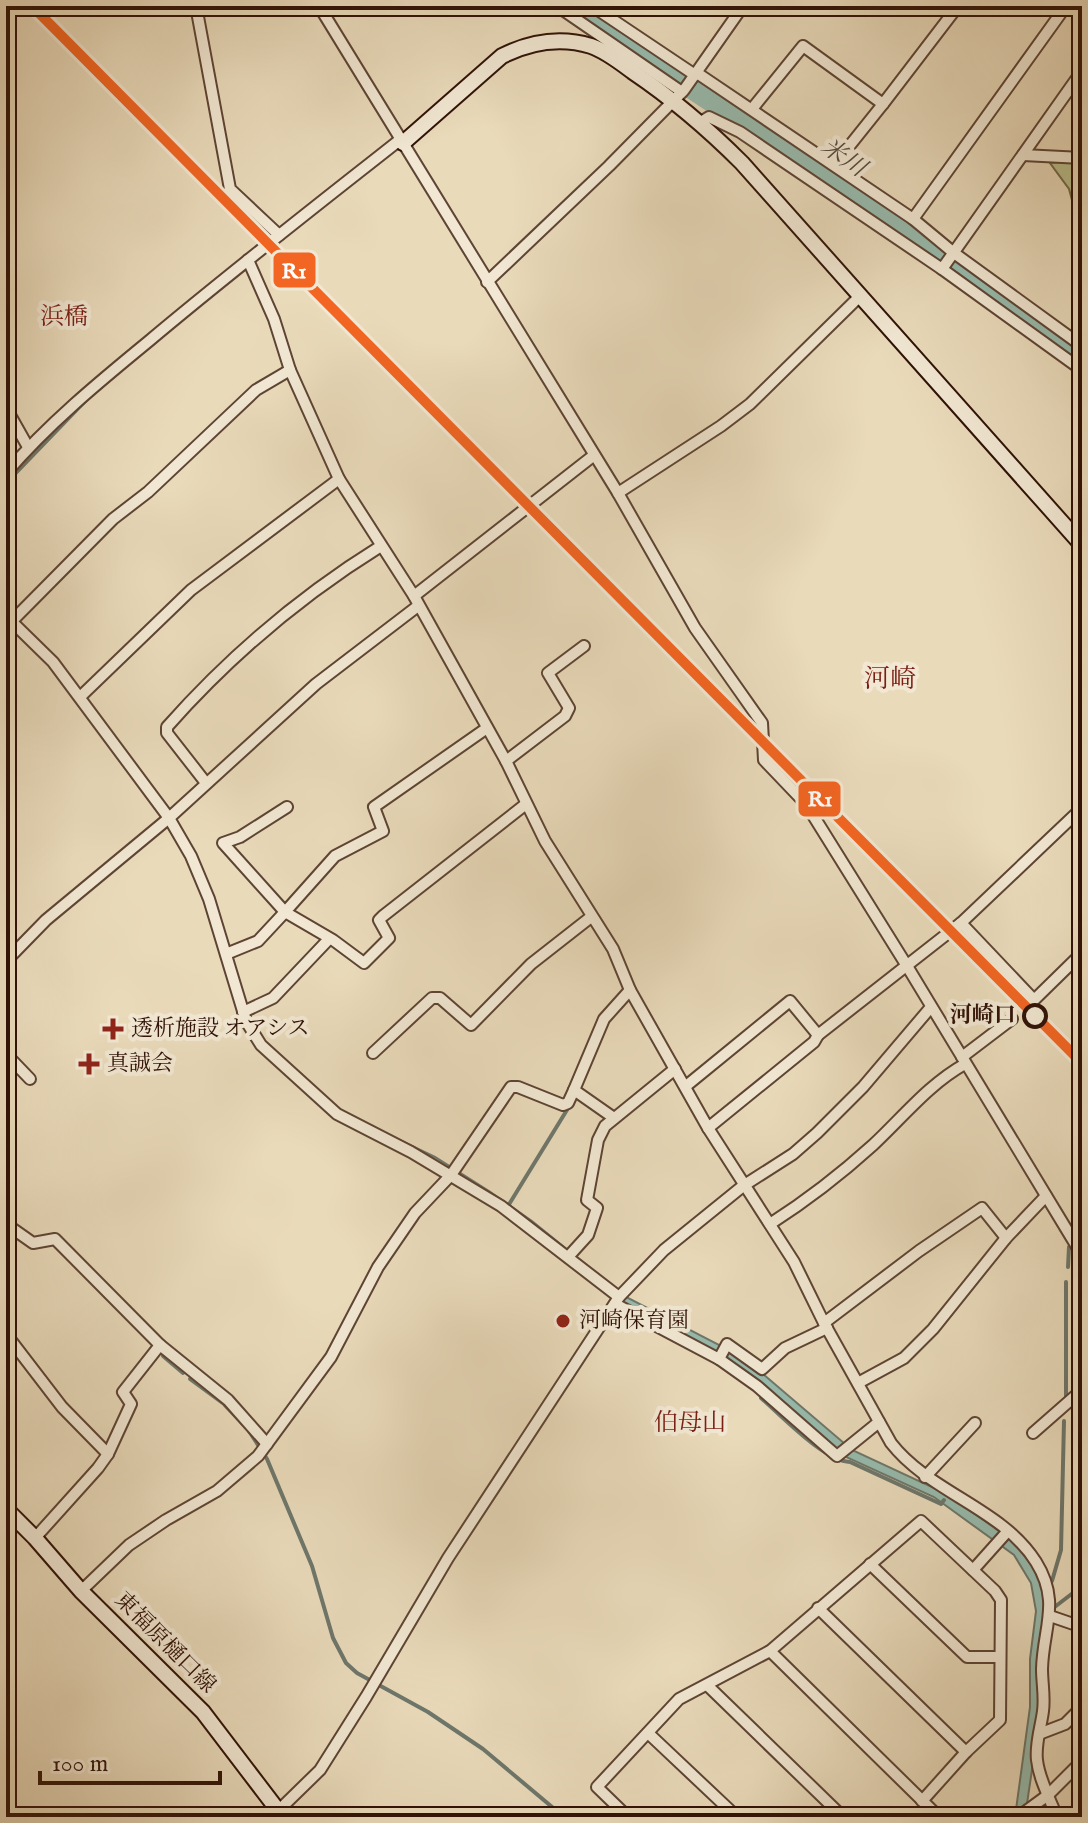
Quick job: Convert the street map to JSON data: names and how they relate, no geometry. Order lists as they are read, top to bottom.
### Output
{
  "streets": {
    "street": ["東福原樋口線"]
  },
  "districts": ["浜橋", "河崎", "伯母山"],
  "water": ["米川"],
  "places": {
    "other": ["河崎口", "河崎保育園"],
    "health": ["透析施設 オアシス", "真誠会"]
  },
  "lines": ["transit line R1"],
  "scale_bar": "100 m"
}
